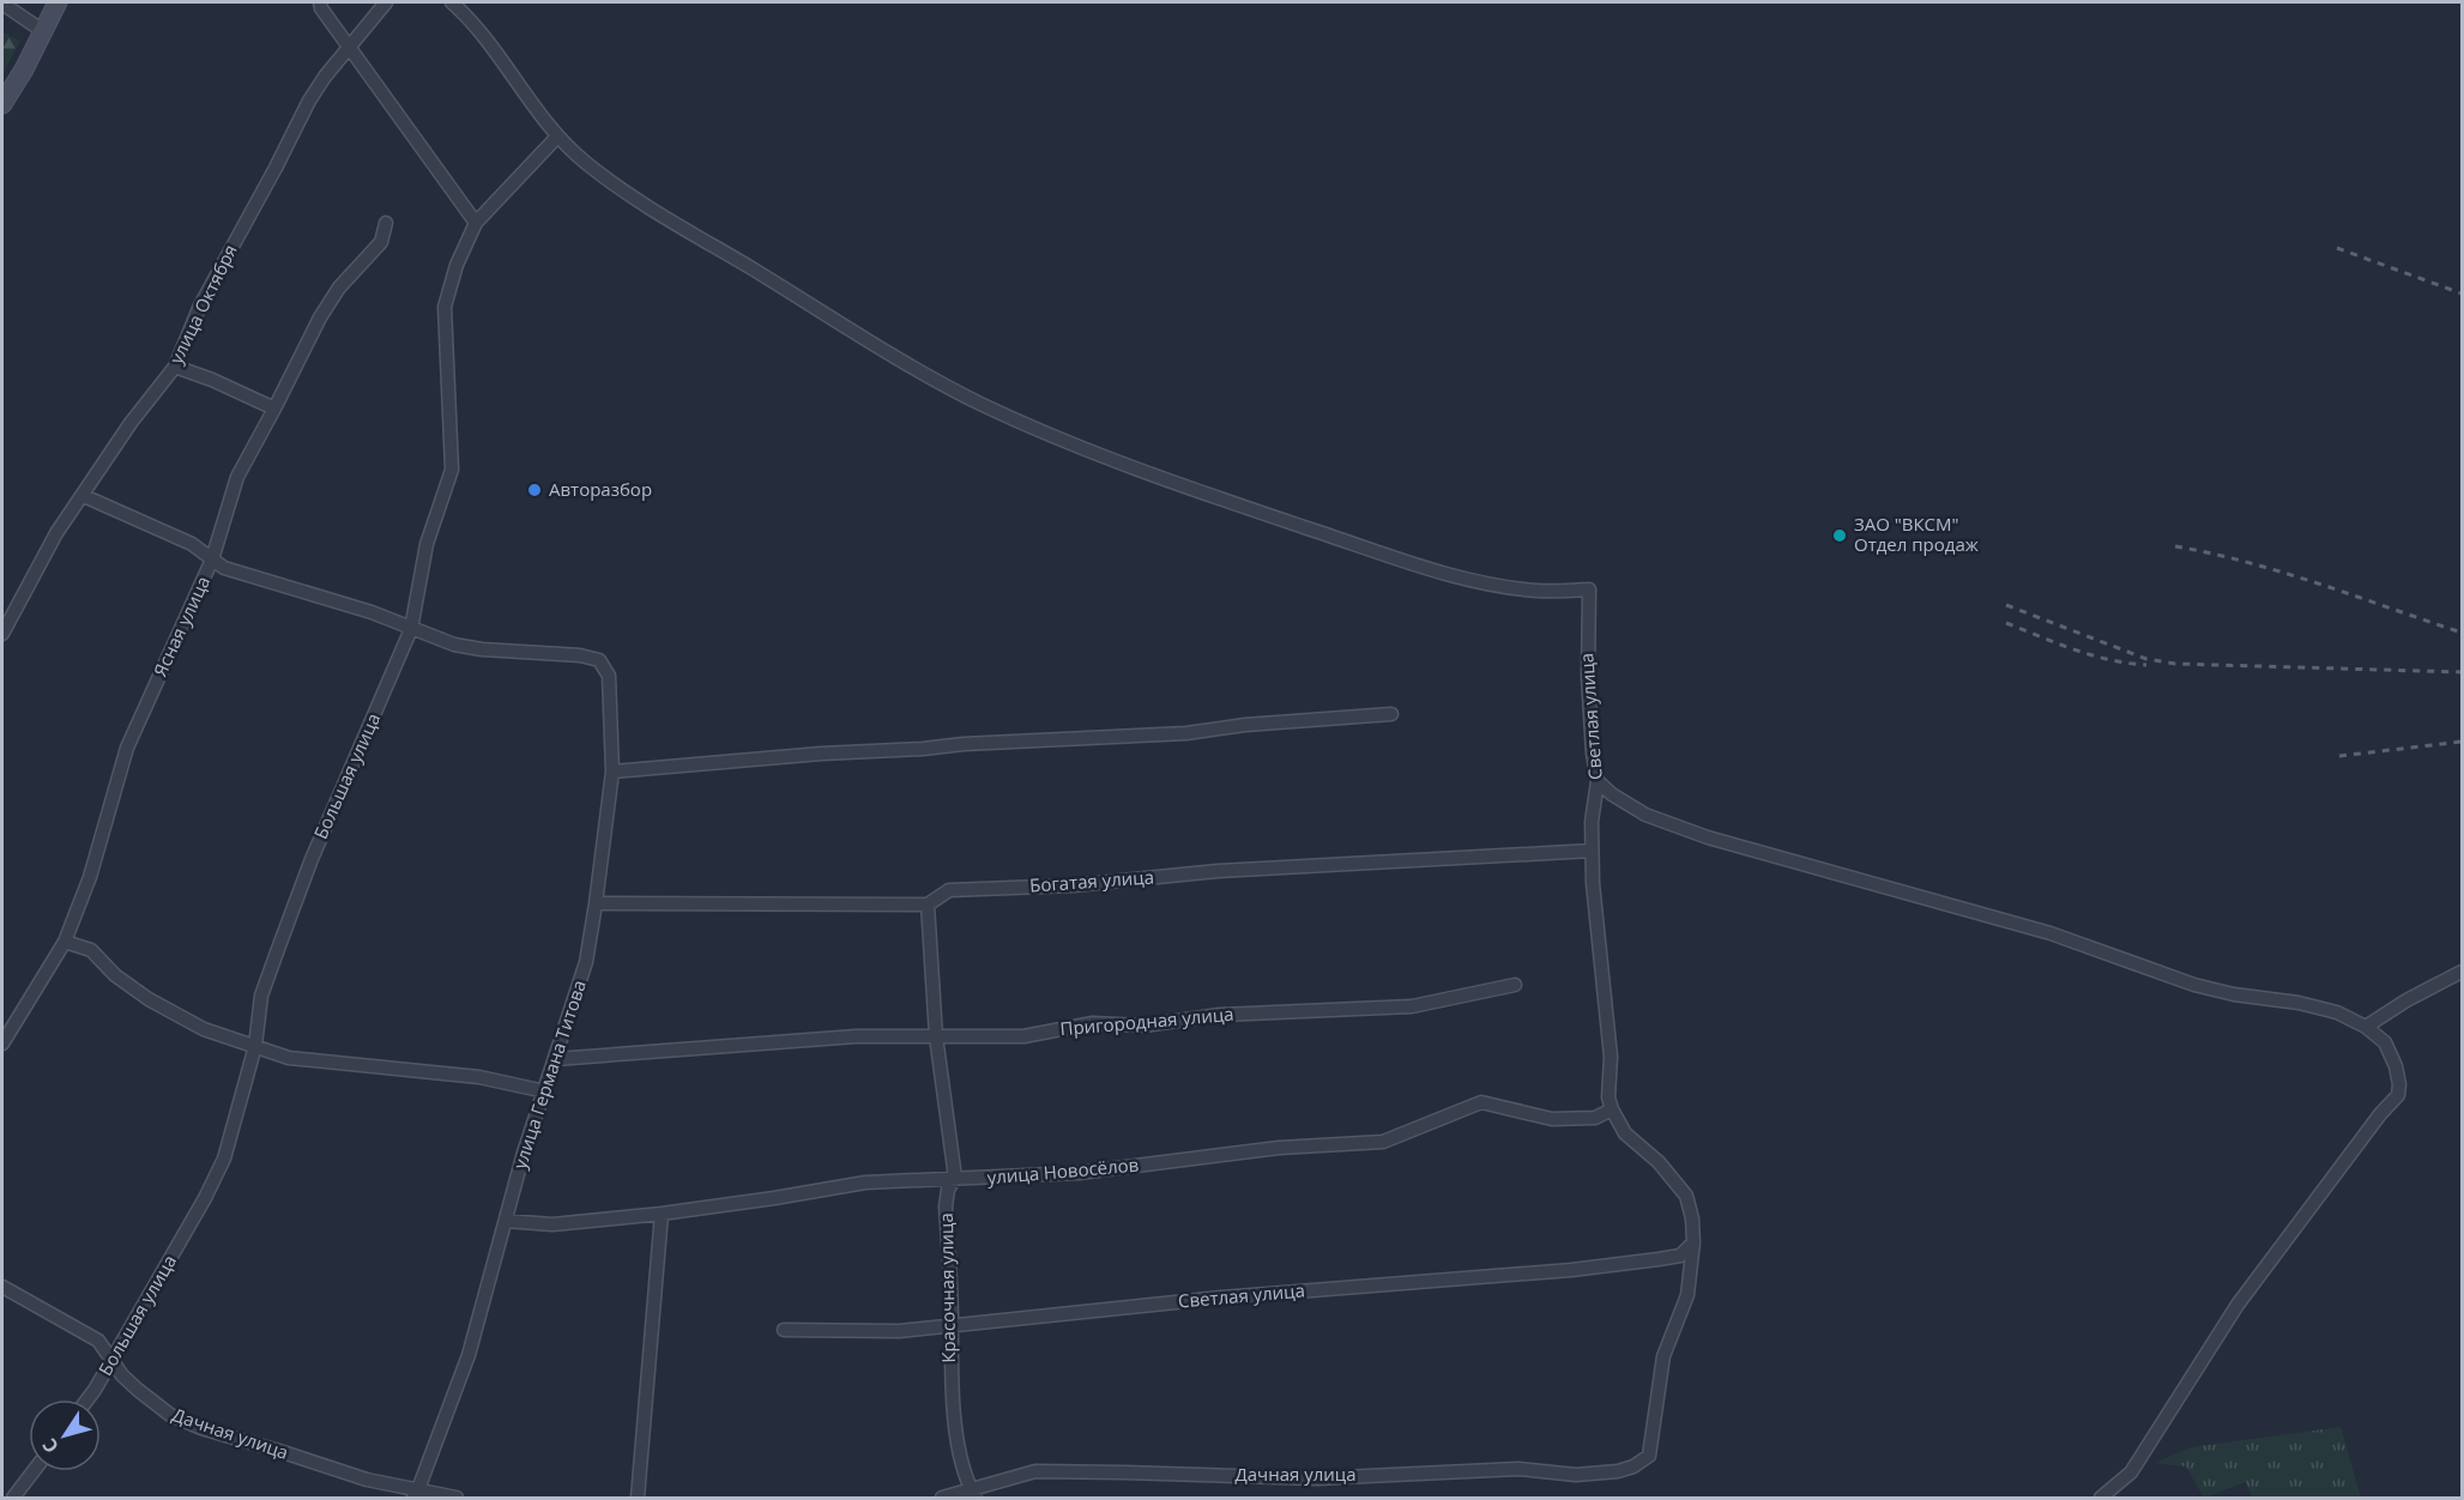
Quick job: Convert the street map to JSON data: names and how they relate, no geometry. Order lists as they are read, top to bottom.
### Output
{
  "streets": {
    "street": [
      "улица Октября",
      "Ясная улица",
      "Светлая улица",
      "Большая улица",
      "Богатая улица",
      "Пригородная улица",
      "улица Германа Титова",
      "улица Новосёлов",
      "Красочная улица",
      "Дачная улица"
    ]
  },
  "crossings": [
    ["Светлая улица", "Большая улица"],
    ["Светлая улица", "Богатая улица"],
    ["Светлая улица", "улица Новосёлов"],
    ["Светлая улица", "Красочная улица"],
    ["Светлая улица", "Дачная улица"],
    ["Большая улица", "улица Германа Титова"],
    ["Большая улица", "Дачная улица"],
    ["Богатая улица", "улица Германа Титова"],
    ["Богатая улица", "Красочная улица"],
    ["Пригородная улица", "улица Германа Титова"],
    ["Пригородная улица", "Красочная улица"],
    ["улица Германа Титова", "улица Новосёлов"],
    ["улица Германа Титова", "Дачная улица"],
    ["улица Новосёлов", "Красочная улица"],
    ["Красочная улица", "Дачная улица"]
  ],
  "places": ["Авторазбор", "ЗАО \"ВКСМ\" Отдел продаж"],
  "north": "bottom left"
}
